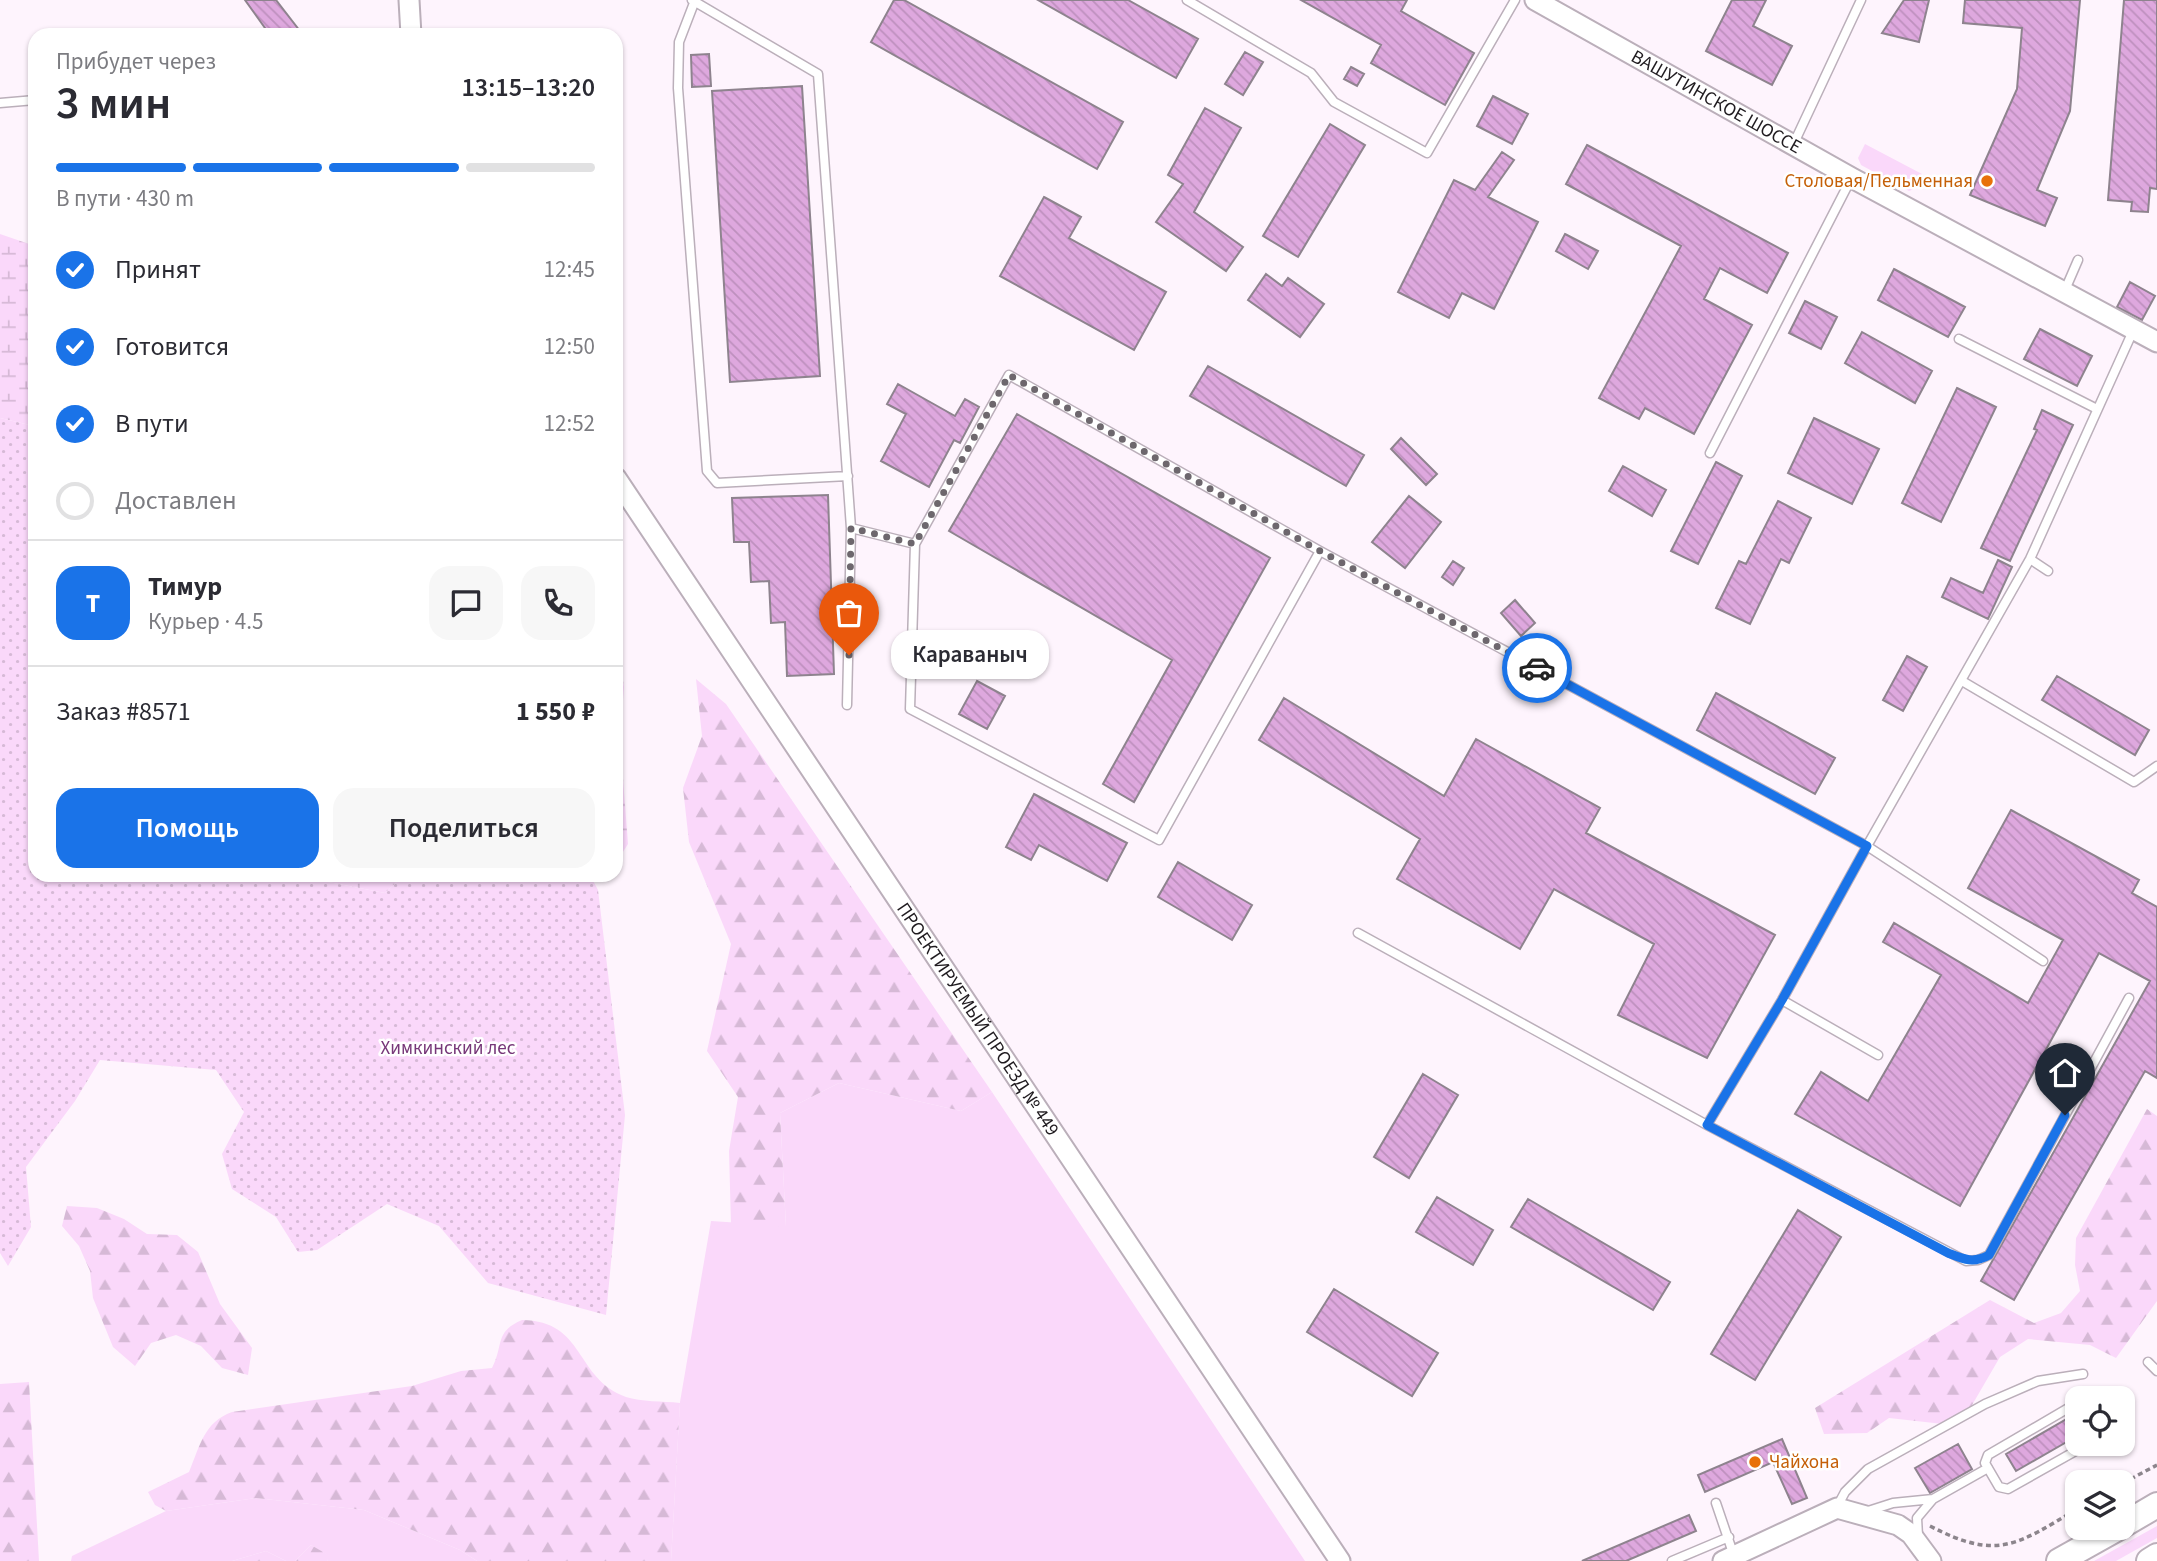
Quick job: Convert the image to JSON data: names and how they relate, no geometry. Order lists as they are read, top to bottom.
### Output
{
  "streets": {
    "street": ["ВАШУТИНСКОЕ ШОССЕ", "ПРОЕКТИРУЕМЫЙ ПРОЕЗД № 449"]
  },
  "parks": ["Химкинский лес"],
  "places": ["Столовая/Пельменная", "Караваныч", "Чайхона"],
  "page": {
    "heading": ["3 мин", "Прибудет через", "13:15–13:20"],
    "panel": [
      "Тимур",
      "Курьер · 4.5",
      "Заказ #8571",
      "1 550 ₽"
    ],
    "bar": "В пути · 430 m",
    "list": [
      ["Принят", "12:45"],
      ["Готовится", "12:50"],
      ["В пути", "12:52"],
      "Доставлен"
    ],
    "round": "Т",
    "bubble": "Караваныч",
    "buttons": ["Помощь", "Поделиться"]
  }
}
